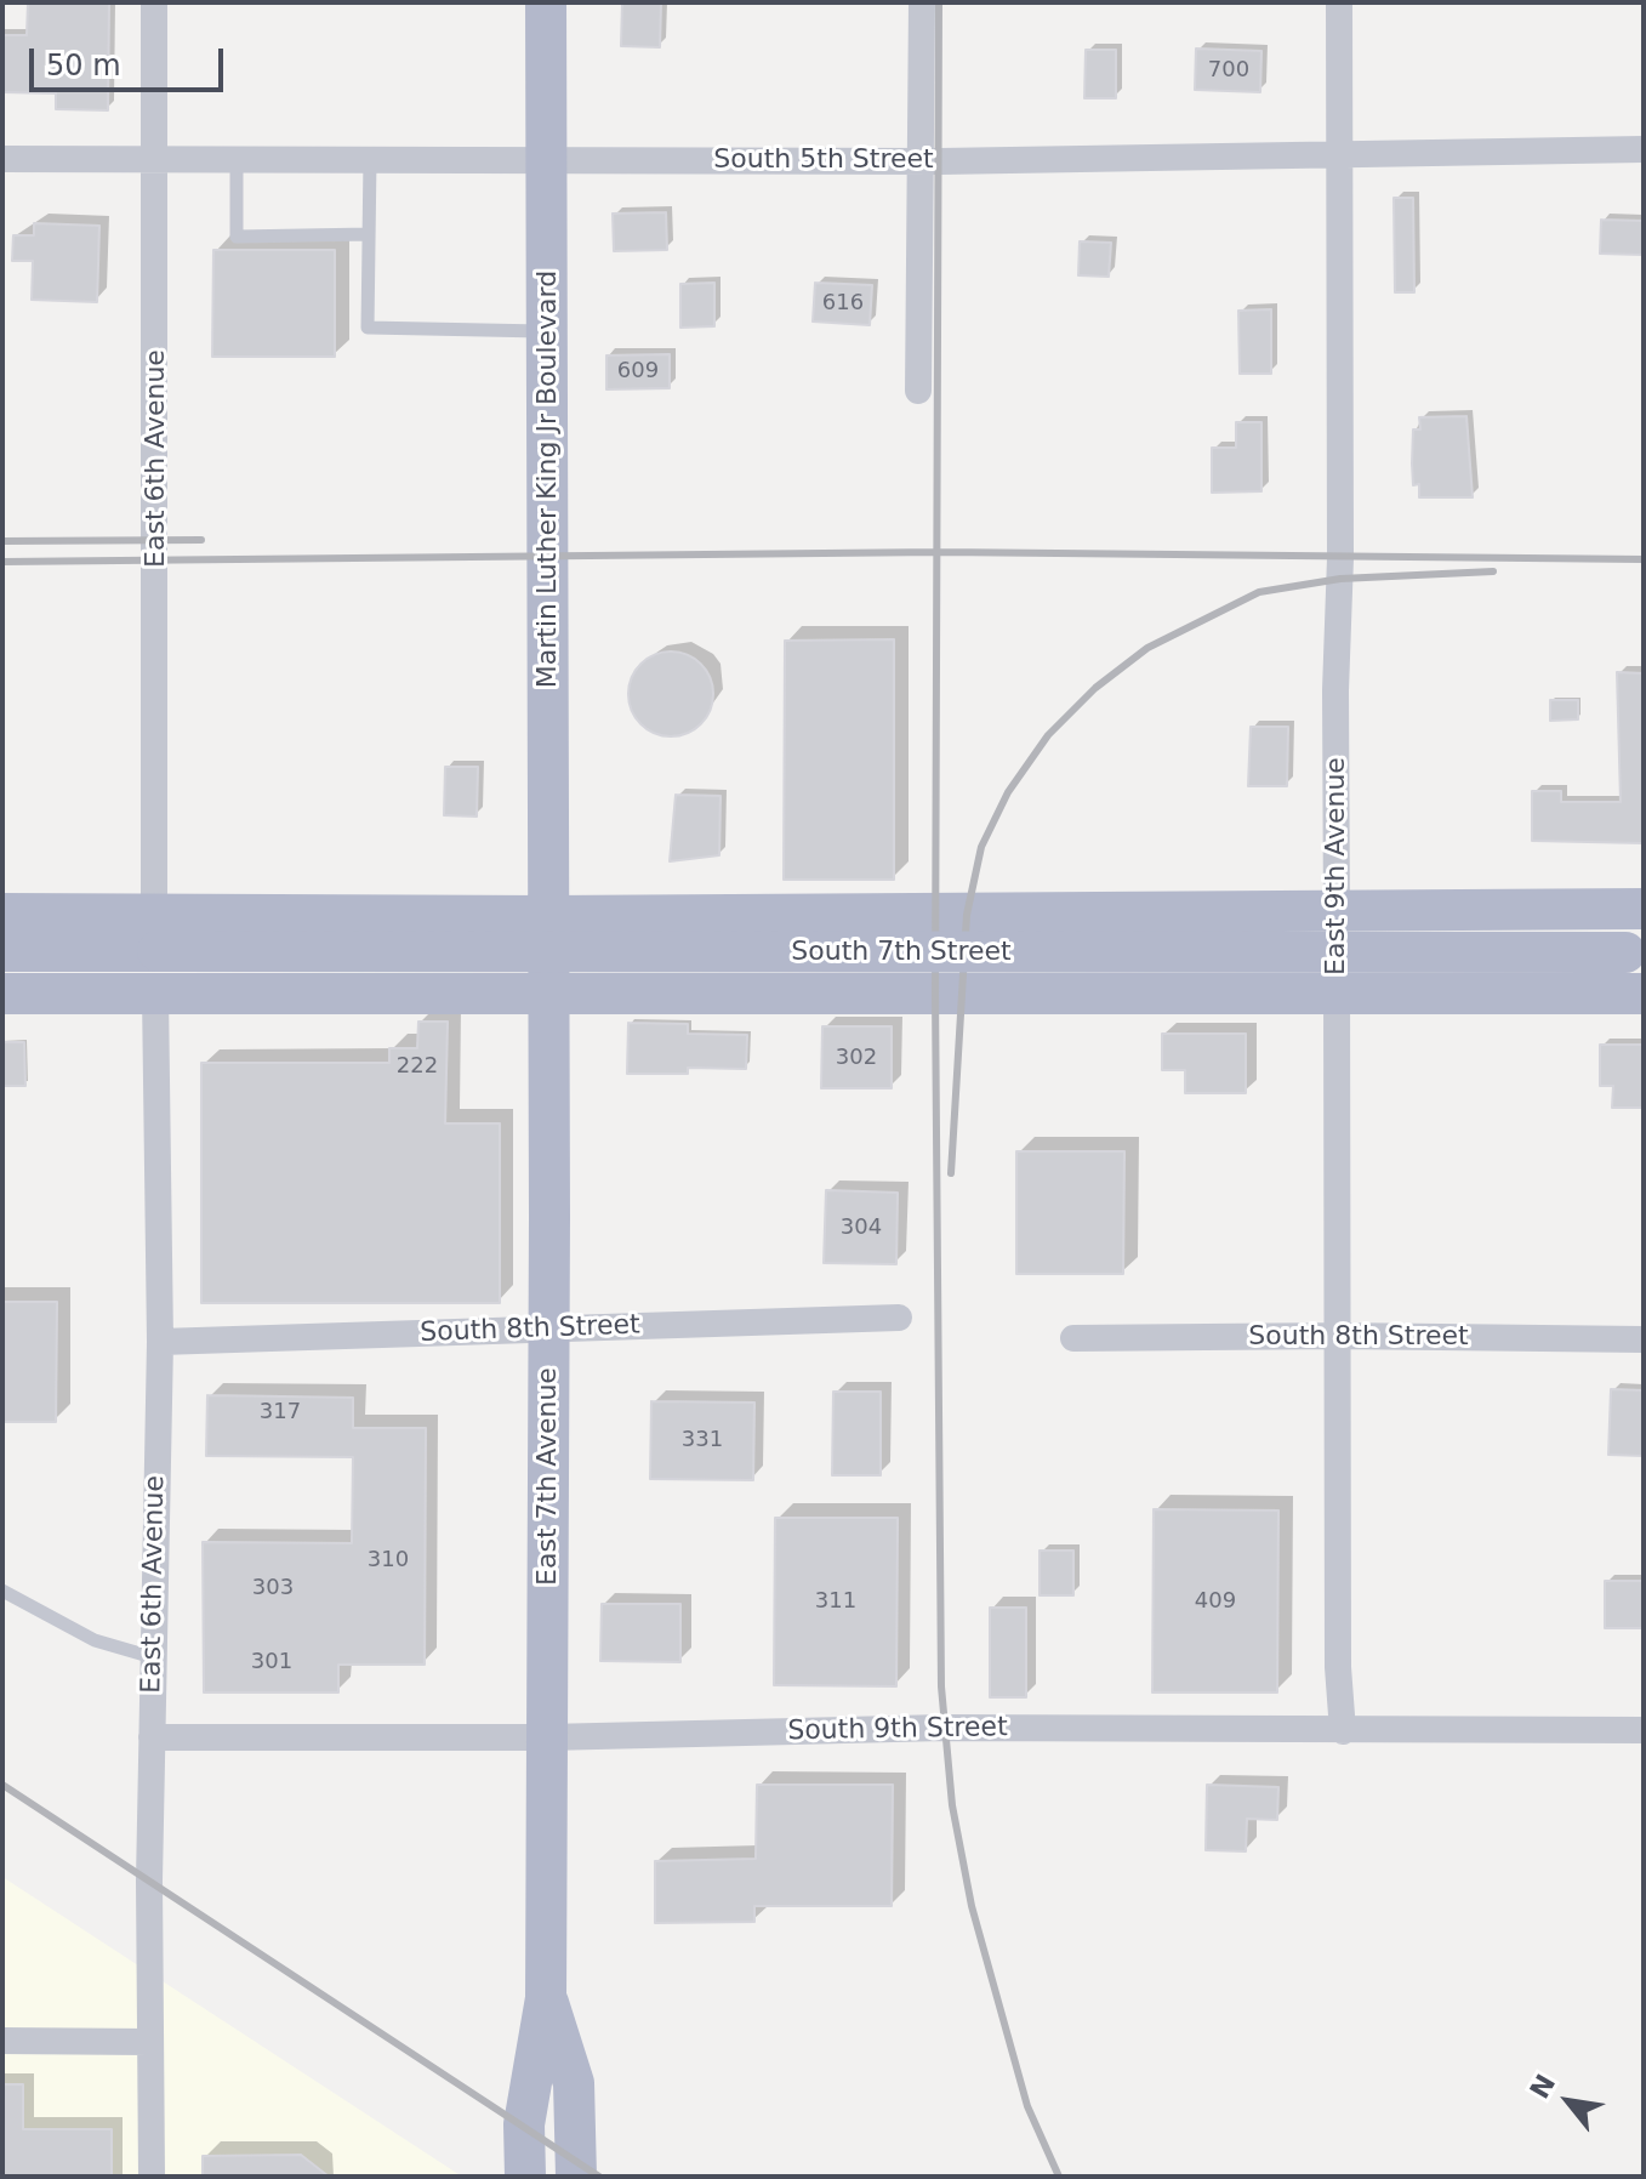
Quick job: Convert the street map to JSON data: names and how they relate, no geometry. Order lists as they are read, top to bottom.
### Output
{
  "streets": {
    "main road": ["Martin Luther King Jr Boulevard", "South 7th Street", "East 7th Avenue"],
    "street": [
      "South 5th Street",
      "East 6th Avenue",
      "East 9th Avenue",
      "South 8th Street",
      "South 9th Street"
    ]
  },
  "crossings": [
    ["South 5th Street", "East 6th Avenue"],
    ["South 5th Street", "Martin Luther King Jr Boulevard"],
    ["South 5th Street", "East 9th Avenue"],
    ["East 6th Avenue", "South 7th Street"],
    ["East 6th Avenue", "South 8th Street"],
    ["East 6th Avenue", "South 9th Street"],
    ["Martin Luther King Jr Boulevard", "East 7th Avenue"],
    ["East 9th Avenue", "South 8th Street"],
    ["East 9th Avenue", "South 9th Street"],
    ["South 8th Street", "East 7th Avenue"],
    ["East 7th Avenue", "South 9th Street"]
  ],
  "house_numbers": [
    "700",
    "616",
    "609",
    "302",
    "222",
    "304",
    "317",
    "331",
    "310",
    "303",
    "311",
    "409",
    "301"
  ],
  "scale_bar": "50 m",
  "north": "top left"
}
